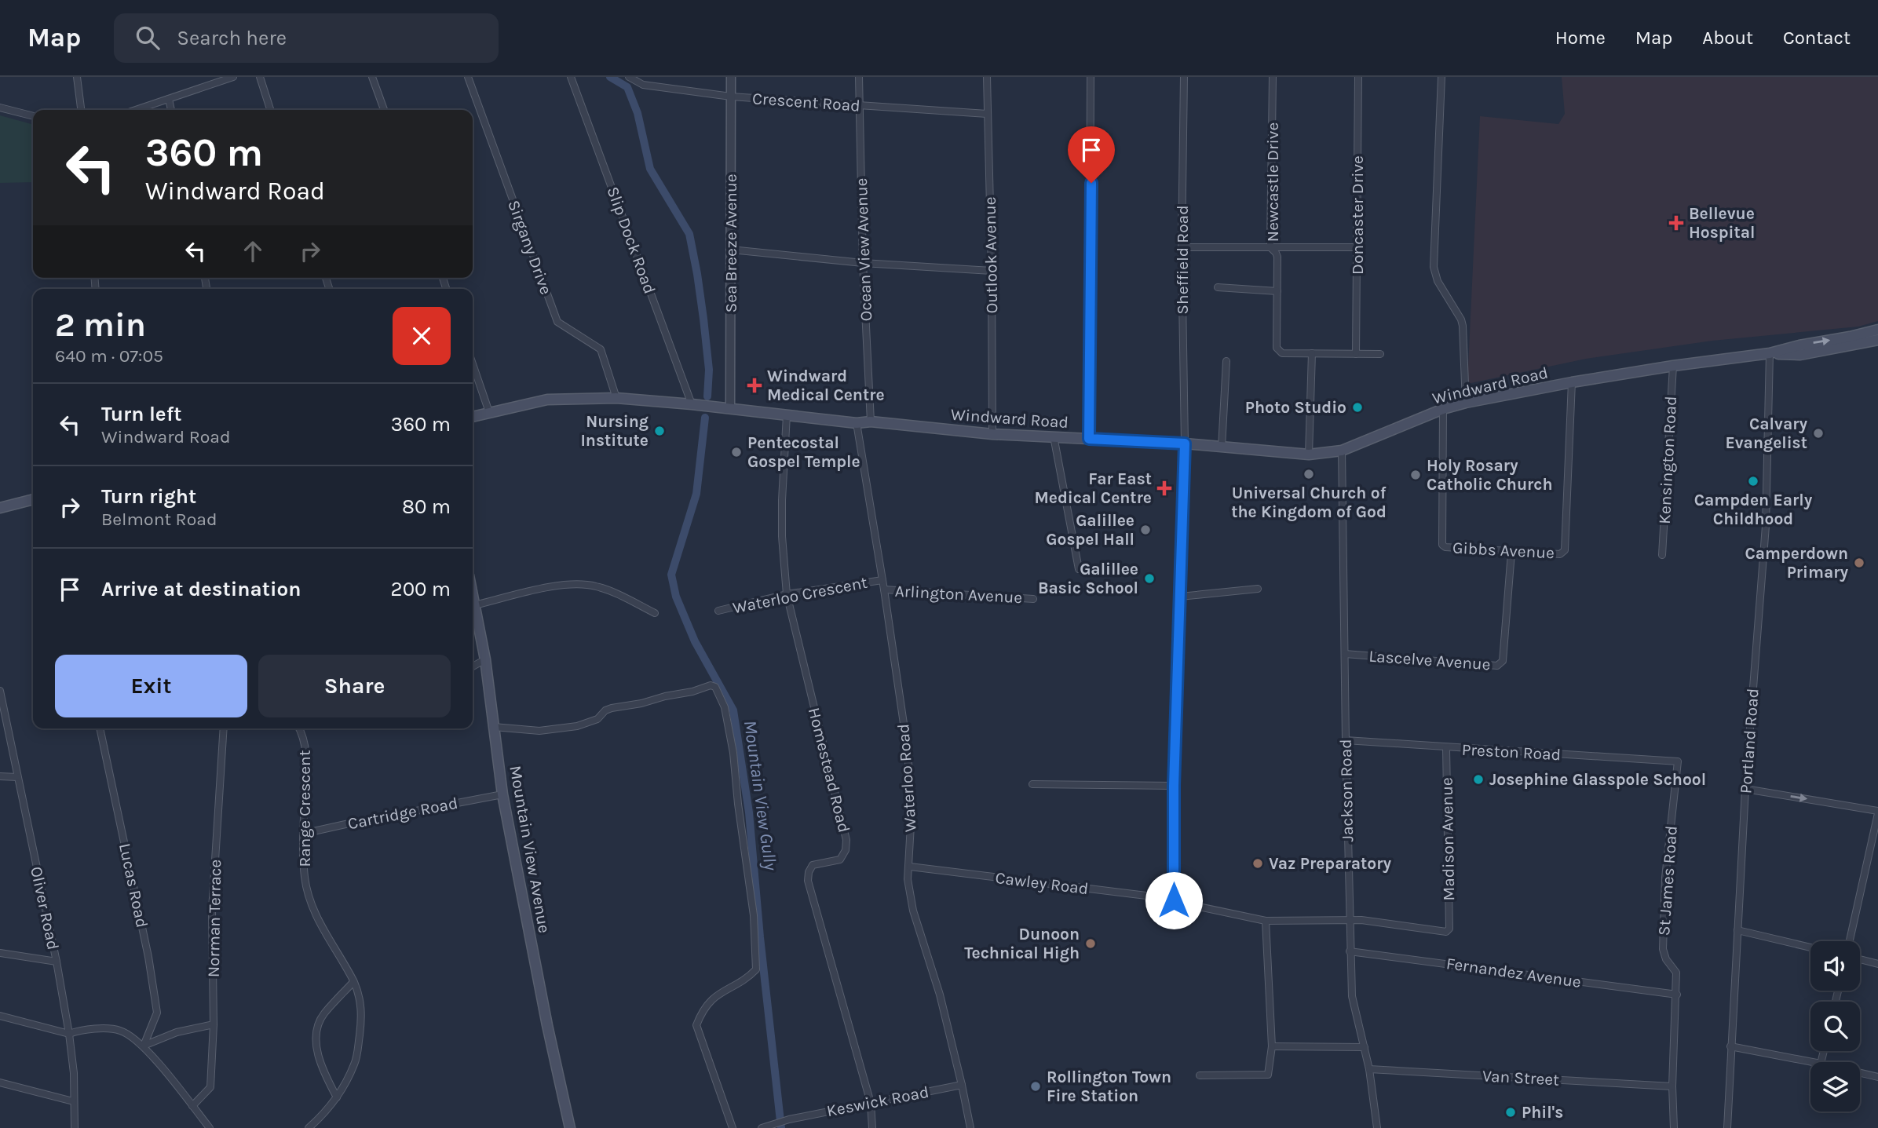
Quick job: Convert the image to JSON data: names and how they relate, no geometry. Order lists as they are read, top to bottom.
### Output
{
  "streets": {
    "main road": ["Windward Road", "Mountain View Avenue"],
    "street": [
      "Crescent Road",
      "Newcastle Drive",
      "Doncaster Drive",
      "Slip Dock Road",
      "Sea Breeze Avenue",
      "Sirgany Drive",
      "Ocean View Avenue",
      "Outlook Avenue",
      "Sheffield Road",
      "Kensington Road",
      "Gibbs Avenue",
      "Arlington Avenue",
      "Waterloo Crescent",
      "Lascelve Avenue",
      "Portland Road",
      "Preston Road",
      "Homestead Road",
      "Waterloo Road",
      "Jackson Road",
      "Range Crescent",
      "Cartridge Road",
      "Madison Avenue",
      "St James Road",
      "Cawley Road",
      "Lucas Road",
      "Oliver Road",
      "Norman Terrace",
      "Fernandez Avenue",
      "Van Street",
      "Keswick Road"
    ]
  },
  "crossings": [
    ["Crescent Road", "Sea Breeze Avenue"],
    ["Crescent Road", "Ocean View Avenue"],
    ["Crescent Road", "Outlook Avenue"],
    ["Slip Dock Road", "Windward Road"],
    ["Sea Breeze Avenue", "Windward Road"],
    ["Sirgany Drive", "Windward Road"],
    ["Ocean View Avenue", "Windward Road"],
    ["Outlook Avenue", "Windward Road"],
    ["Sheffield Road", "Windward Road"],
    ["Sheffield Road", "Cawley Road"],
    ["Windward Road", "Kensington Road"],
    ["Windward Road", "Gibbs Avenue"],
    ["Windward Road", "Portland Road"],
    ["Windward Road", "Homestead Road"],
    ["Windward Road", "Waterloo Road"],
    ["Windward Road", "Jackson Road"],
    ["Gibbs Avenue", "Lascelve Avenue"],
    ["Arlington Avenue", "Waterloo Road"],
    ["Waterloo Crescent", "Homestead Road"],
    ["Waterloo Crescent", "Waterloo Road"],
    ["Lascelve Avenue", "Jackson Road"],
    ["Preston Road", "Jackson Road"],
    ["Preston Road", "Madison Avenue"],
    ["Preston Road", "St James Road"],
    ["Homestead Road", "Keswick Road"],
    ["Waterloo Road", "Cawley Road"],
    ["Waterloo Road", "Keswick Road"],
    ["Jackson Road", "Cawley Road"],
    ["Jackson Road", "Fernandez Avenue"],
    ["Jackson Road", "Van Street"],
    ["Range Crescent", "Cartridge Road"],
    ["Cartridge Road", "Mountain View Avenue"],
    ["Madison Avenue", "Cawley Road"],
    ["St James Road", "Fernandez Avenue"],
    ["St James Road", "Van Street"]
  ],
  "water": ["Mountain View Gully"],
  "places": {
    "health": ["Bellevue Hospital", "Windward Medical Centre", "Far East Medical Centre"],
    "other": [
      "Photo Studio",
      "Nursing Institute",
      "Calvary Evangelist",
      "Pentecostal Gospel Temple",
      "Universal Church of the Kingdom of God",
      "Holy Rosary Catholic Church",
      "Campden Early Childhood",
      "Galillee Gospel Hall",
      "Camperdown Primary",
      "Galillee Basic School",
      "Josephine Glasspole School",
      "Vaz Preparatory",
      "Dunoon Technical High",
      "Rollington Town Fire Station",
      "Phil's"
    ]
  },
  "page": {
    "header": "Map",
    "search": "Search here",
    "nav": [
      "Home",
      "Map",
      "About",
      "Contact"
    ],
    "turn": ["360 m", "Windward Road"],
    "heading": ["2 min", "640 m · 07:05"],
    "list": [
      {
        "name": "Turn left",
        "note": "Windward Road",
        "value": "360 m"
      },
      {
        "name": "Turn right",
        "note": "Belmont Road",
        "value": "80 m"
      },
      {
        "name": "Arrive at destination",
        "value": "200 m"
      }
    ],
    "buttons": ["Exit", "Share"]
  }
}
